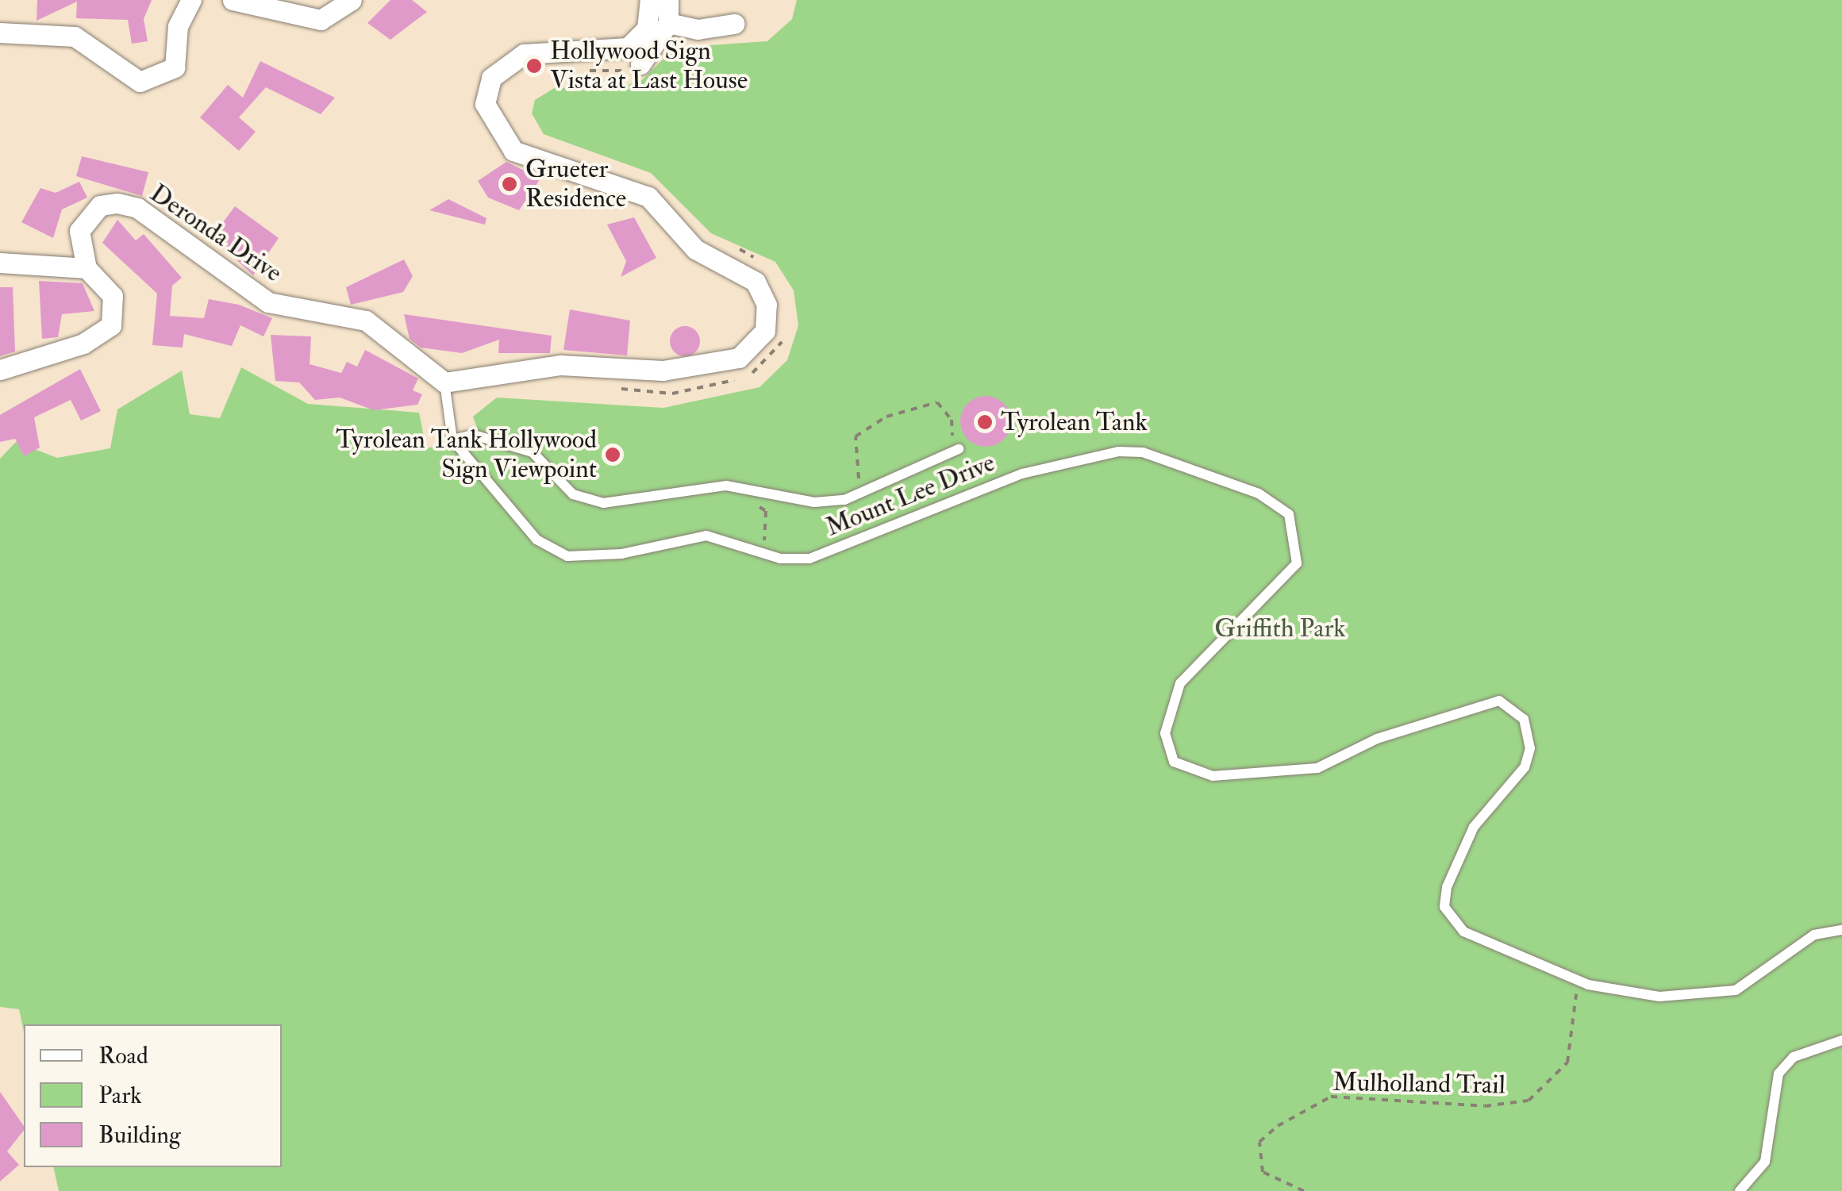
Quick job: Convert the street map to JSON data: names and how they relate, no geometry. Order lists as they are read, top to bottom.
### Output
{
  "streets": {
    "street": ["Deronda Drive"],
    "lane": ["Mount Lee Drive"],
    "path": ["Mulholland Trail"]
  },
  "crossings": [
    ["Mount Lee Drive", "Mulholland Trail"]
  ],
  "parks": ["Griffith Park"],
  "places": [
    "Hollywood Sign Vista at Last House",
    "Grueter Residence",
    "Tyrolean Tank",
    "Tyrolean Tank Hollywood Sign Viewpoint"
  ],
  "legend": ["Road", "Park", "Building"]
}
